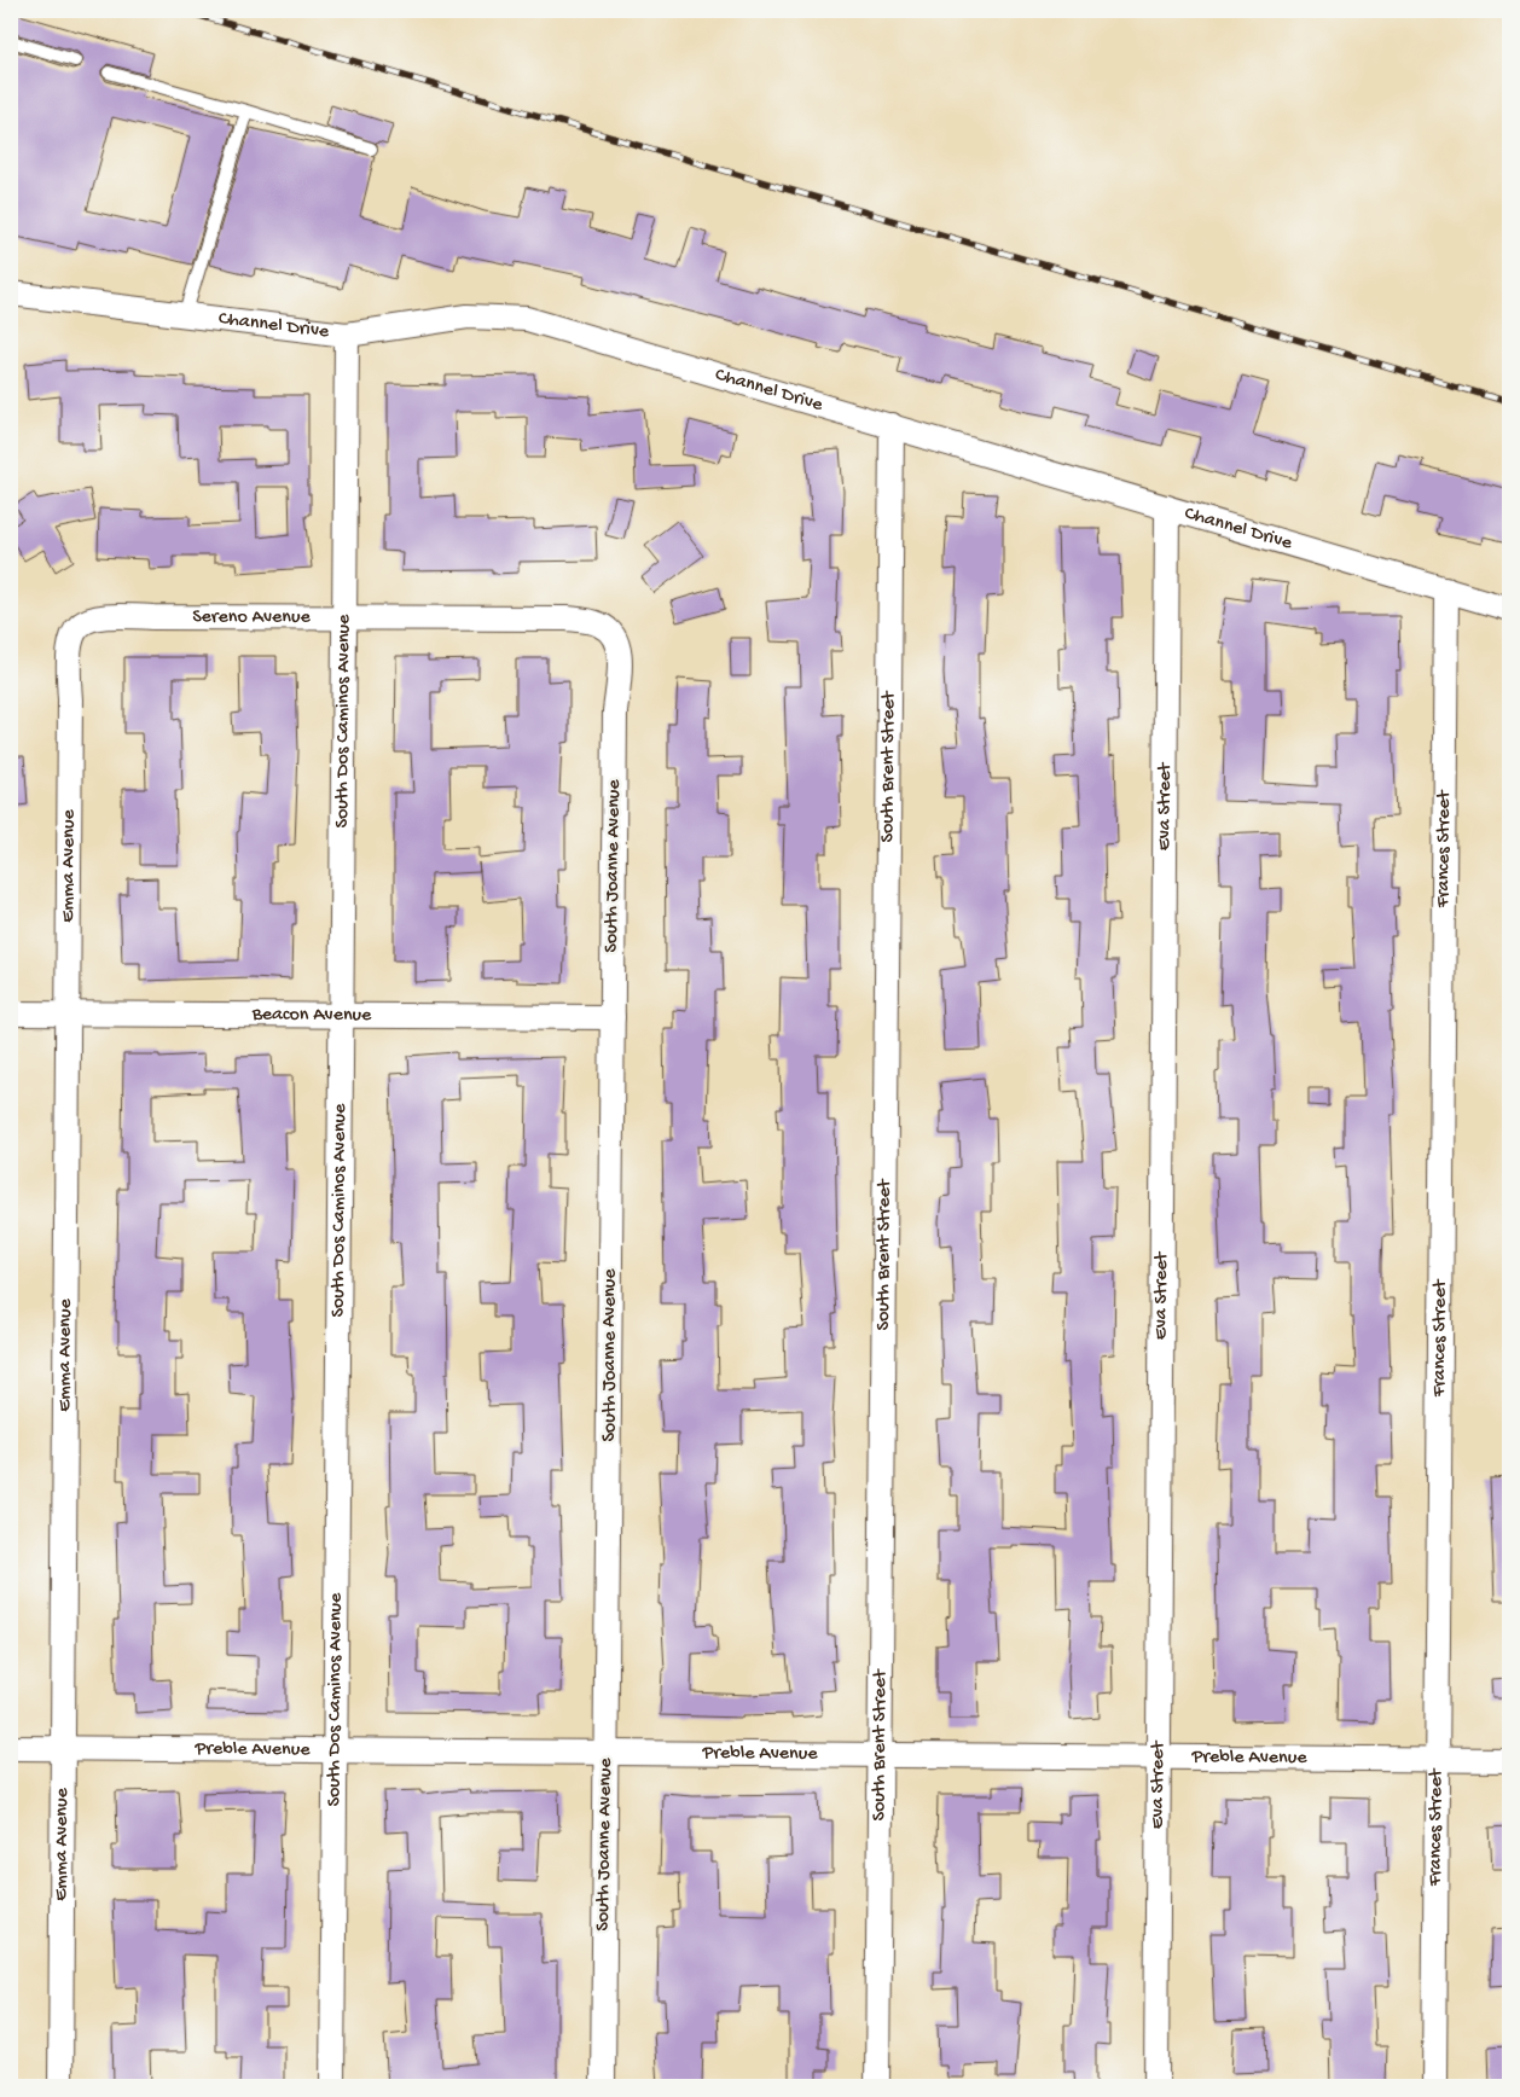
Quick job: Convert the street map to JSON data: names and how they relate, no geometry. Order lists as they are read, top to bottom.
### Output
{
  "streets": {
    "street": [
      "Channel Drive",
      "Sereno Avenue",
      "South Dos Caminos Avenue",
      "South Brent Street",
      "Eva Street",
      "Frances Street",
      "South Joanne Avenue",
      "Emma Avenue",
      "Beacon Avenue",
      "Preble Avenue"
    ]
  },
  "crossings": [
    ["Channel Drive", "South Dos Caminos Avenue"],
    ["Channel Drive", "South Brent Street"],
    ["Channel Drive", "Eva Street"],
    ["Channel Drive", "Frances Street"],
    ["Sereno Avenue", "South Dos Caminos Avenue"],
    ["Sereno Avenue", "South Joanne Avenue"],
    ["Sereno Avenue", "Emma Avenue"],
    ["South Dos Caminos Avenue", "Beacon Avenue"],
    ["South Dos Caminos Avenue", "Preble Avenue"],
    ["South Brent Street", "Preble Avenue"],
    ["Eva Street", "Preble Avenue"],
    ["Frances Street", "Preble Avenue"],
    ["South Joanne Avenue", "Beacon Avenue"],
    ["South Joanne Avenue", "Preble Avenue"],
    ["Emma Avenue", "Beacon Avenue"],
    ["Emma Avenue", "Preble Avenue"]
  ]
}
